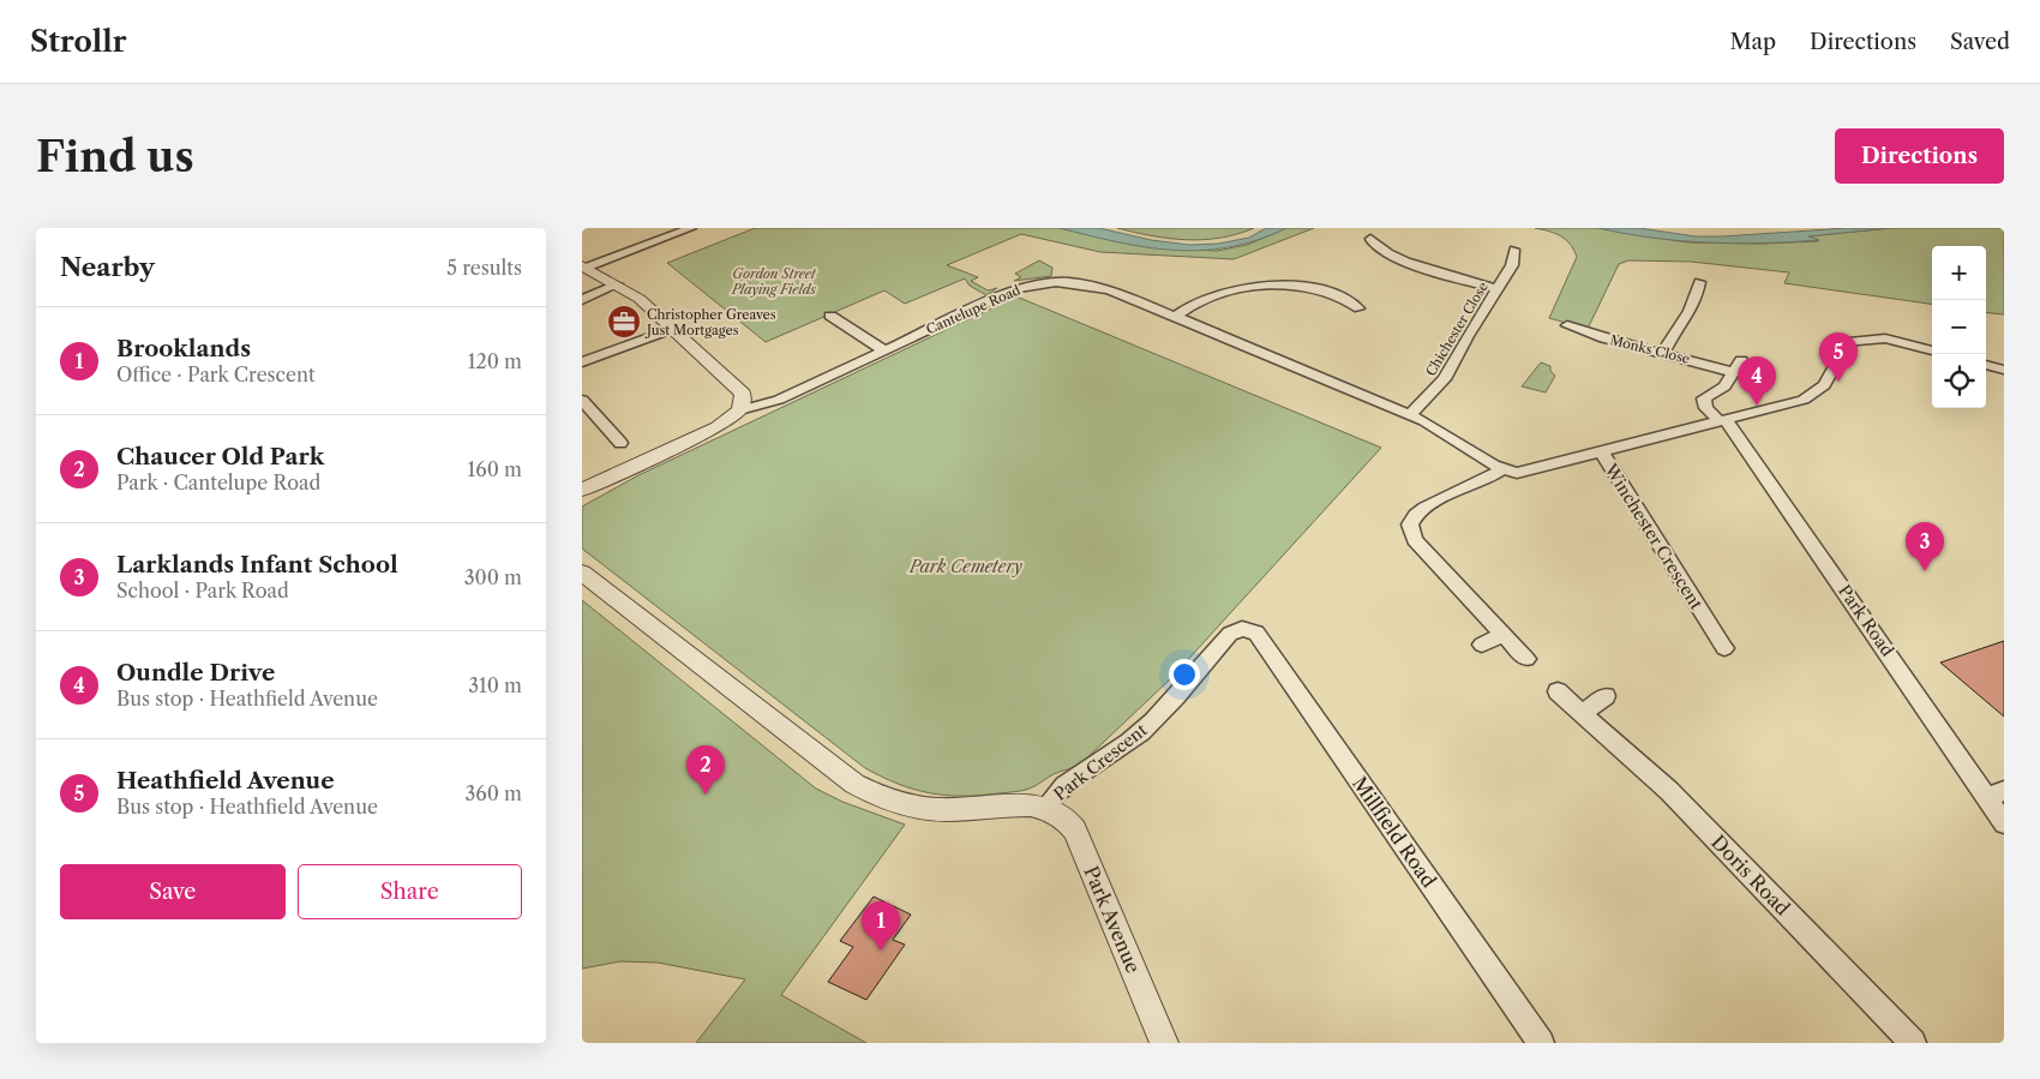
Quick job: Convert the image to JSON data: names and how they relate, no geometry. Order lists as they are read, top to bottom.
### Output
{
  "streets": {
    "street": [
      "Cantelupe Road",
      "Chichester Close",
      "Monks Close",
      "Winchester Crescent",
      "Park Road",
      "Park Crescent",
      "Millfield Road",
      "Doris Road",
      "Park Avenue"
    ]
  },
  "crossings": [
    ["Cantelupe Road", "Chichester Close"],
    ["Monks Close", "Park Road"],
    ["Park Crescent", "Millfield Road"],
    ["Park Crescent", "Park Avenue"]
  ],
  "parks": ["Gordon Street Playing Fields", "Park Cemetery"],
  "places": {
    "office": ["Christopher Greaves Just Mortgages"]
  },
  "page": {
    "header": "Strollr",
    "nav": ["Map", "Directions", "Saved"],
    "buttons": [
      "Directions",
      ["Save", "Share"]
    ],
    "title": "Find us",
    "heading": ["Nearby", "5 results"],
    "map_buttons": ["+", "−"],
    "list": [
      {
        "mark": "1",
        "name": "Brooklands",
        "note": "Office · Park Crescent",
        "value": "120 m"
      },
      {
        "mark": "2",
        "name": "Chaucer Old Park",
        "note": "Park · Cantelupe Road",
        "value": "160 m"
      },
      {
        "mark": "3",
        "name": "Larklands Infant School",
        "note": "School · Park Road",
        "value": "300 m"
      },
      {
        "mark": "4",
        "name": "Oundle Drive",
        "note": "Bus stop · Heathfield Avenue",
        "value": "310 m"
      },
      {
        "mark": "5",
        "name": "Heathfield Avenue",
        "note": "Bus stop · Heathfield Avenue",
        "value": "360 m"
      }
    ],
    "pins": [
      "5",
      "4",
      "3",
      "2",
      "1"
    ]
  }
}
